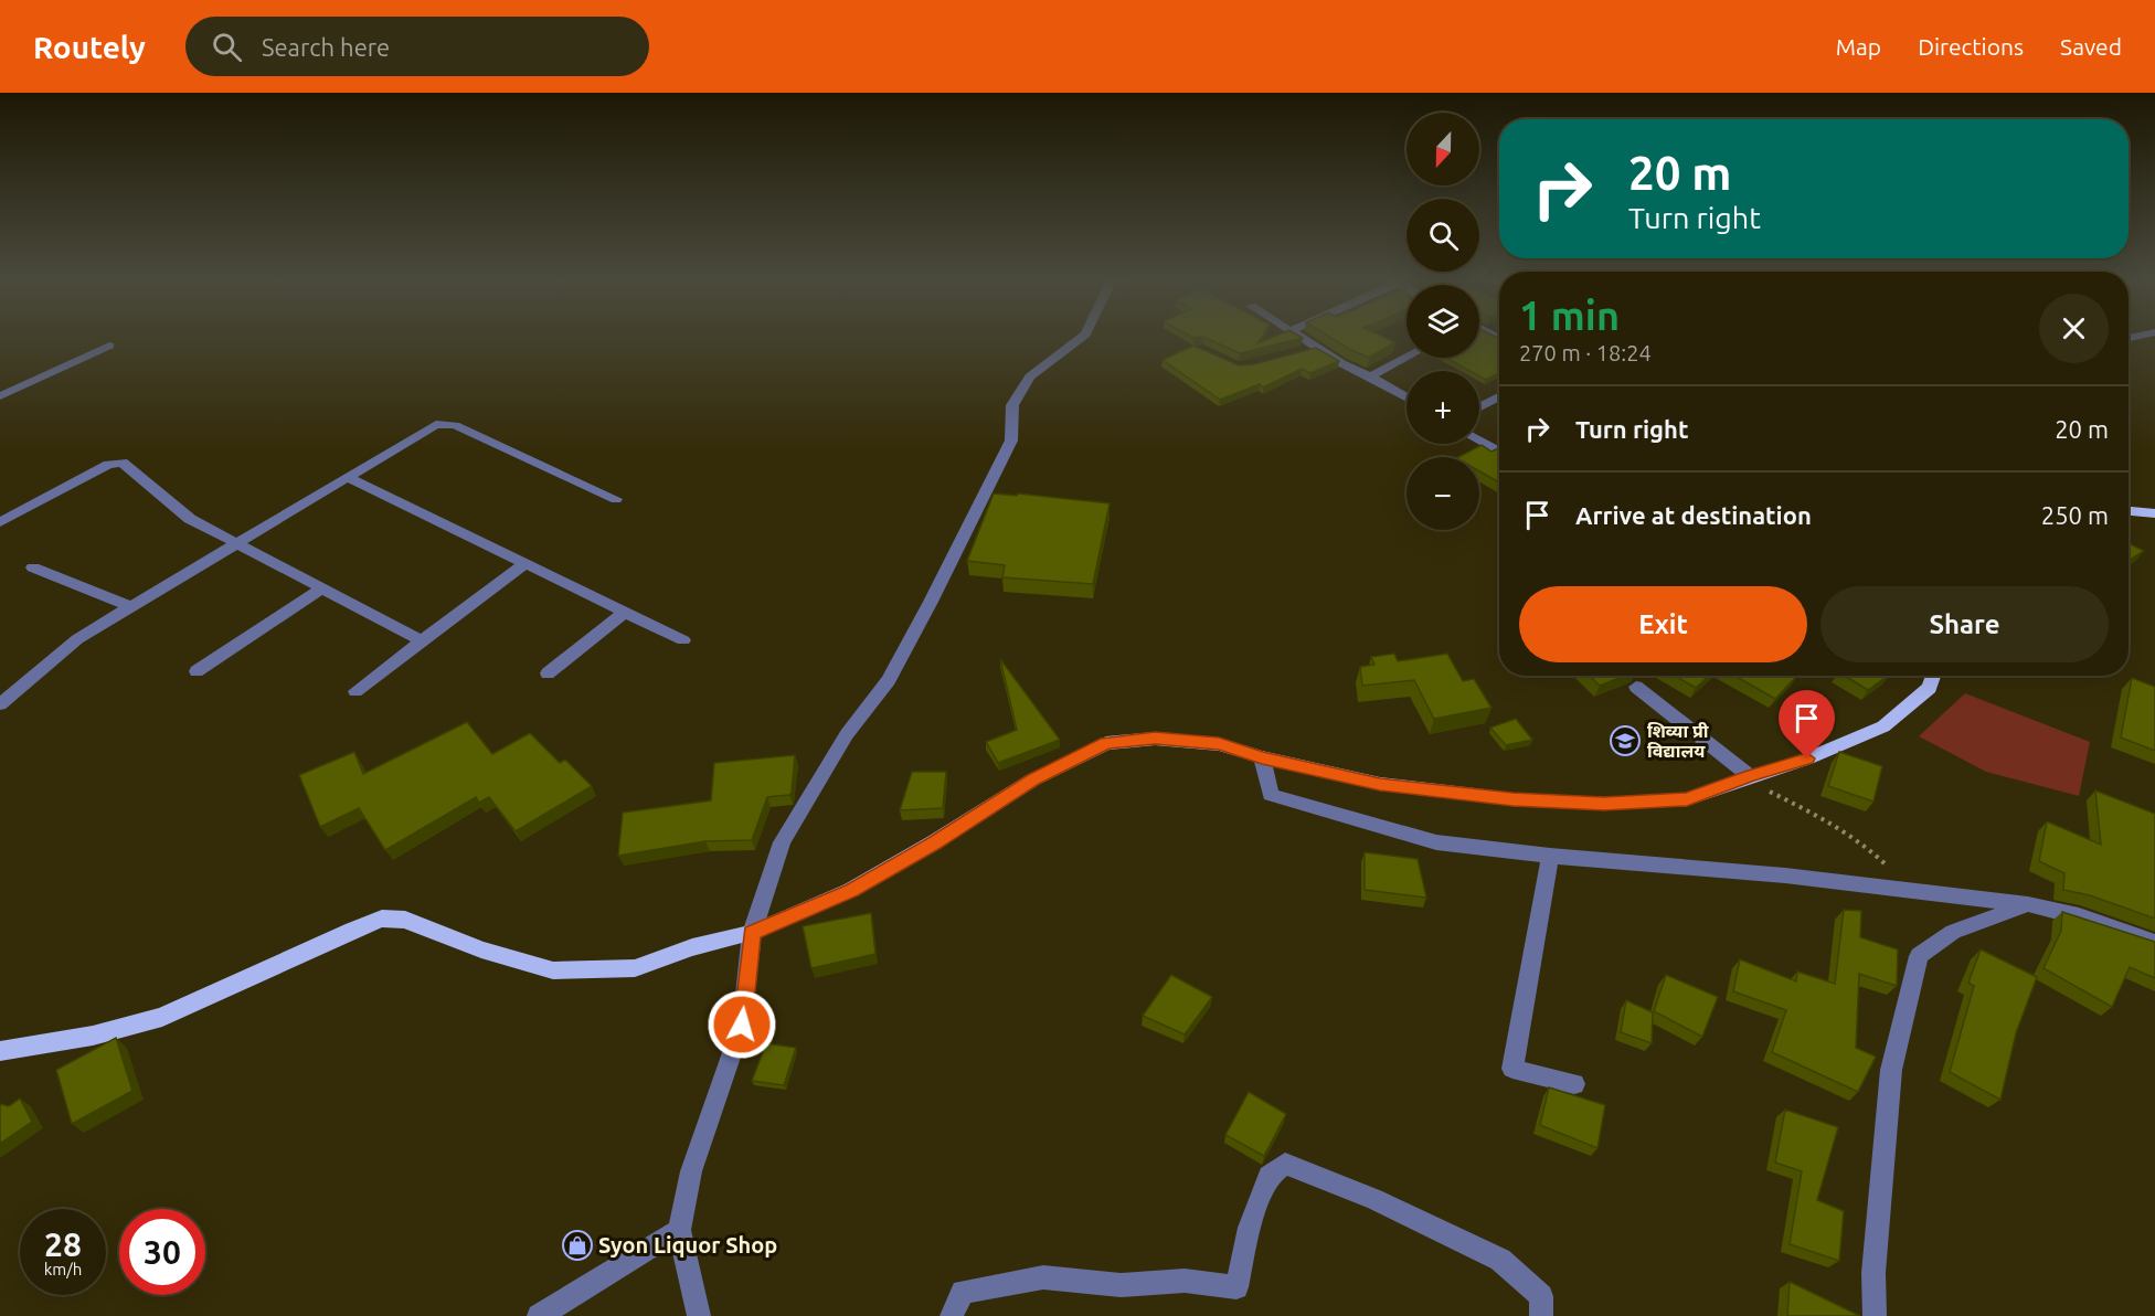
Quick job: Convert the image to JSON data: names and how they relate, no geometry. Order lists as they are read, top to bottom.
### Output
{
  "places": {
    "school or university": ["शिव्या प्री विद्यालय"],
    "shop": ["Syon Liquor Shop"]
  },
  "north": "bottom",
  "page": {
    "header": "Routely",
    "search": "Search here",
    "nav": ["Map", "Directions", "Saved"],
    "map_buttons": ["+", "−"],
    "turn": ["20 m", "Turn right"],
    "heading": ["1 min", "270 m · 18:24"],
    "list": [
      {
        "name": "Turn right",
        "value": "20 m"
      },
      {
        "name": "Arrive at destination",
        "value": "250 m"
      }
    ],
    "buttons": ["Exit", "Share"],
    "speed": "28 km/h",
    "limit": "30"
  }
}
